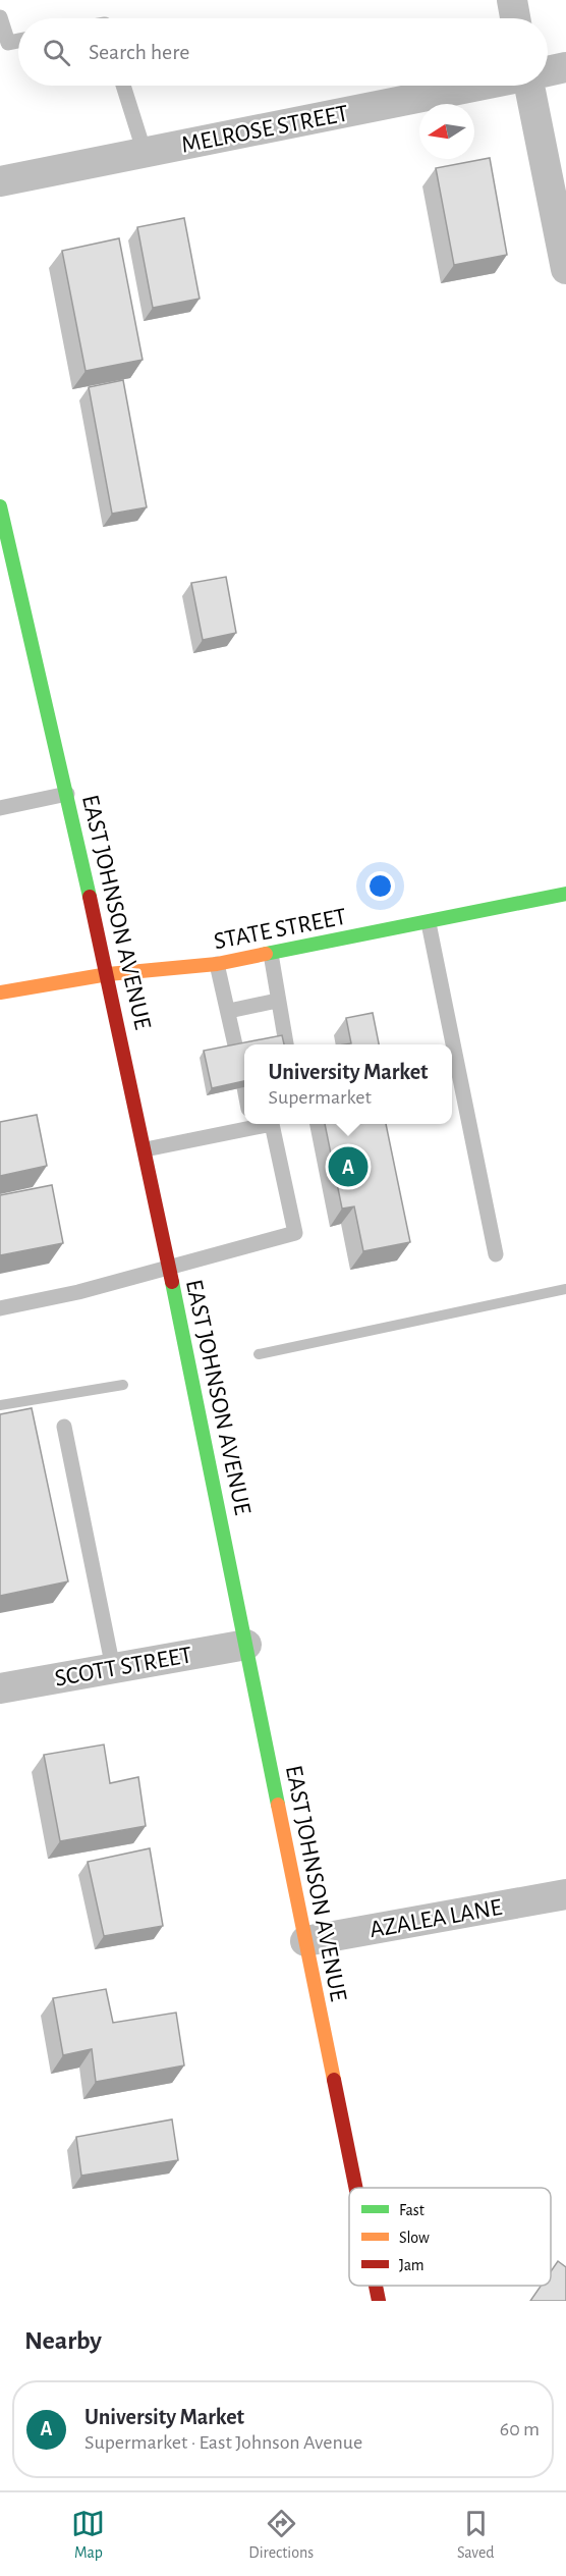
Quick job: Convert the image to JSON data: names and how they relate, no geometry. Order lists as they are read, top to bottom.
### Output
{
  "streets": {
    "main road": ["EAST JOHNSON AVENUE", "STATE STREET"],
    "street": ["MELROSE STREET", "SCOTT STREET", "AZALEA LANE"]
  },
  "crossings": [
    ["EAST JOHNSON AVENUE", "STATE STREET"],
    ["EAST JOHNSON AVENUE", "SCOTT STREET"],
    ["EAST JOHNSON AVENUE", "AZALEA LANE"]
  ],
  "legend": ["Fast", "Slow", "Jam"],
  "north": "left",
  "page": {
    "search": "Search here",
    "popup": ["University Market", "Supermarket"],
    "pins": "A",
    "heading": "Nearby",
    "list": [
      {
        "mark": "A",
        "name": "University Market",
        "note": "Supermarket · East Johnson Avenue",
        "value": "60 m"
      }
    ],
    "nav": ["Map", "Directions", "Saved"]
  }
}
